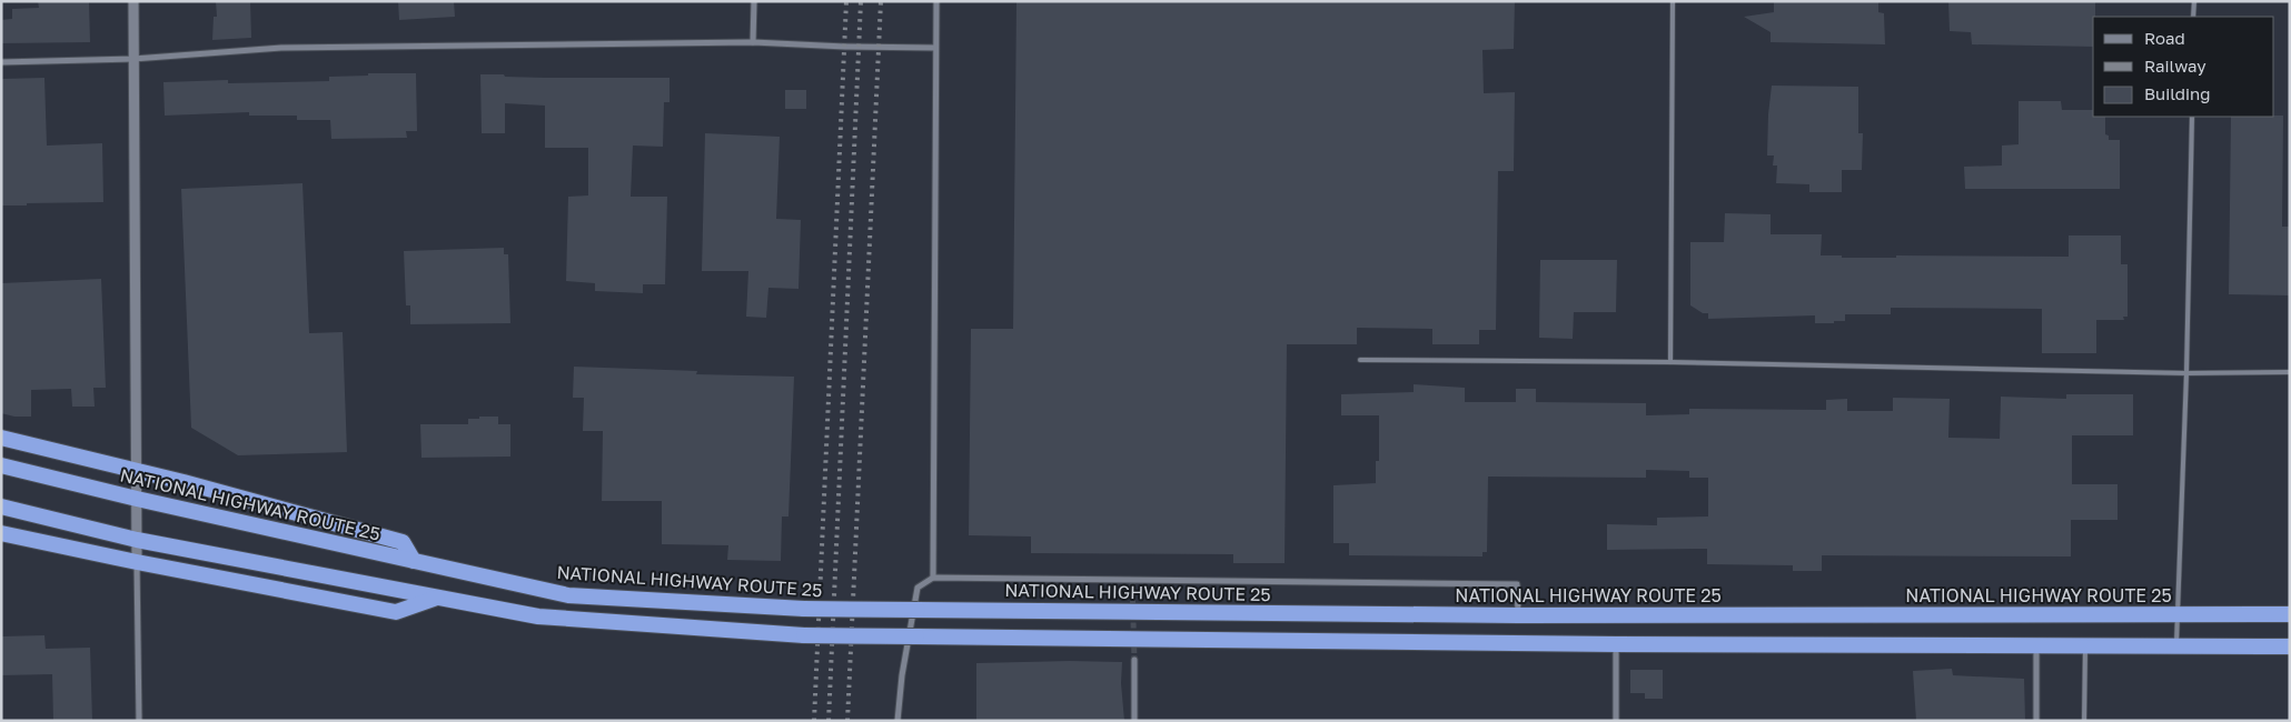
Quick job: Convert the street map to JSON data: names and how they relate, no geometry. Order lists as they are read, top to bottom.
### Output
{
  "streets": {
    "highway": ["NATIONAL HIGHWAY ROUTE 25"]
  },
  "legend": ["Road", "Railway", "Building"]
}
